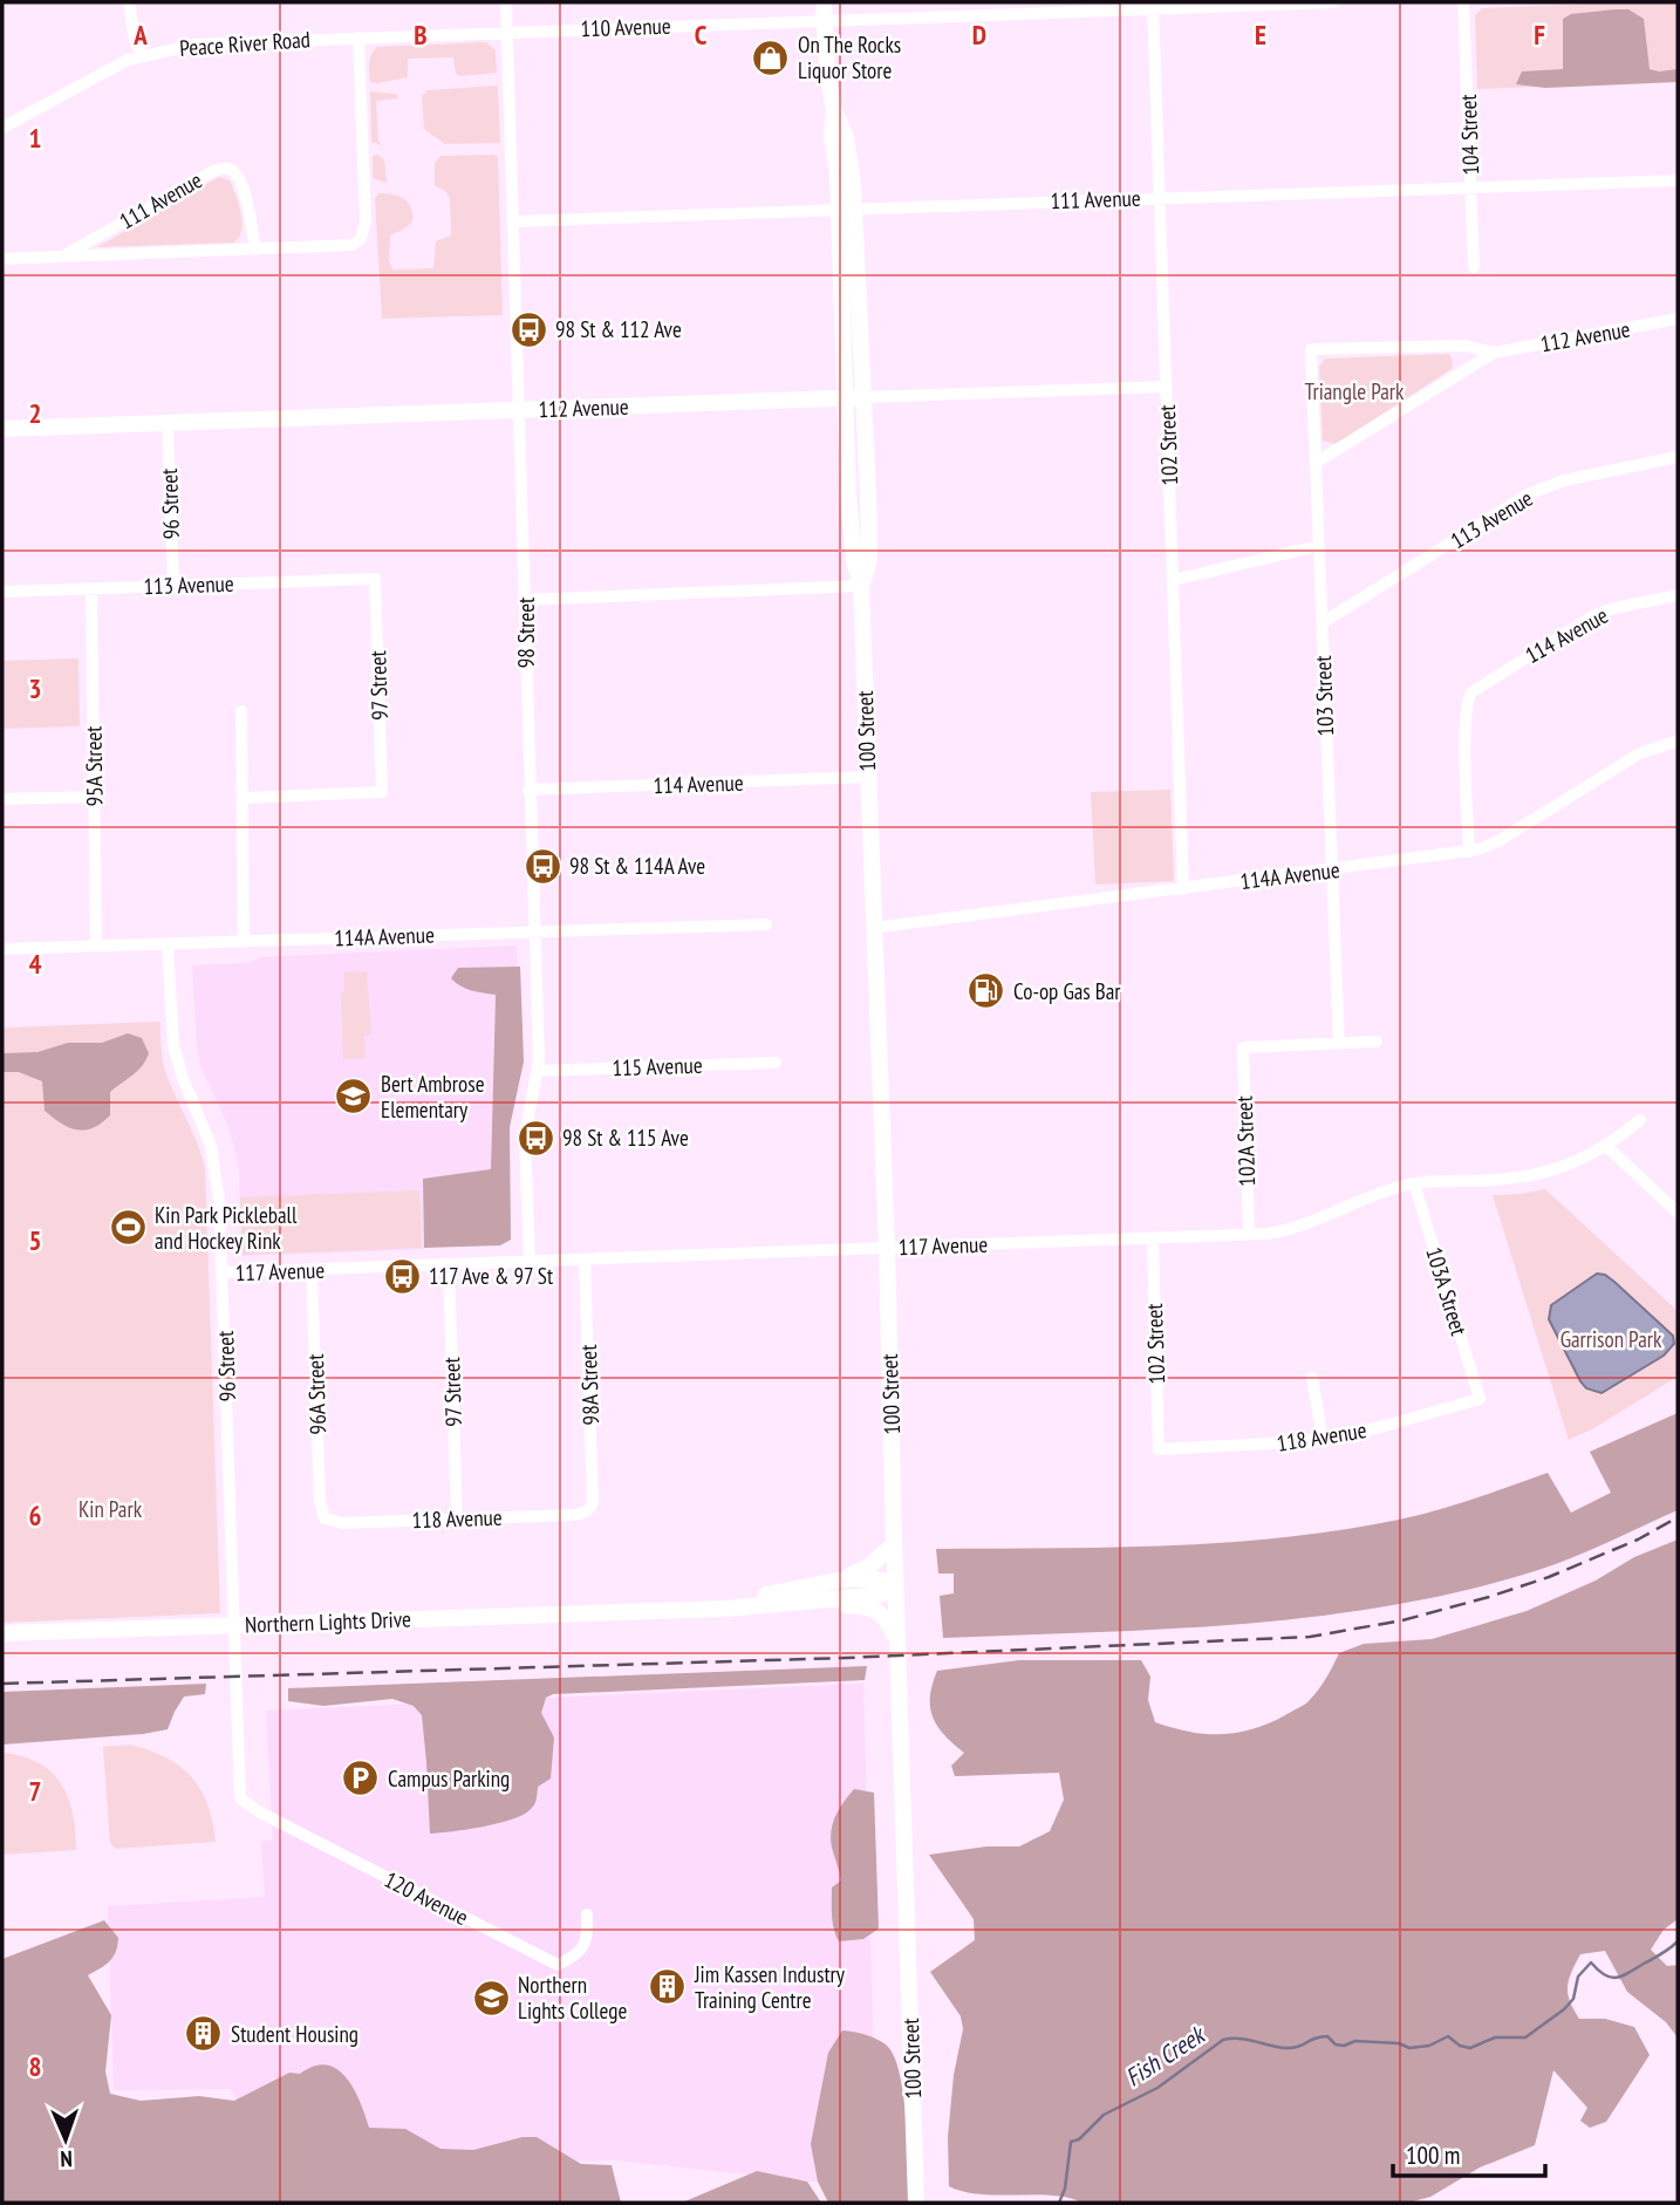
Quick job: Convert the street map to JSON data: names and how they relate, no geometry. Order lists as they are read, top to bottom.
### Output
{
  "streets": {
    "main road": ["112 Avenue", "100 Street", "Northern Lights Drive"],
    "street": [
      "110 Avenue",
      "Peace River Road",
      "104 Street",
      "111 Avenue",
      "102 Street",
      "96 Street",
      "113 Avenue",
      "98 Street",
      "114 Avenue",
      "97 Street",
      "103 Street",
      "95A Street",
      "114A Avenue",
      "115 Avenue",
      "102A Street",
      "117 Avenue",
      "103A Street",
      "98A Street",
      "96A Street",
      "118 Avenue",
      "120 Avenue"
    ]
  },
  "crossings": [
    ["110 Avenue", "Peace River Road"],
    ["110 Avenue", "102 Street"],
    ["110 Avenue", "98 Street"],
    ["110 Avenue", "100 Street"],
    ["Peace River Road", "111 Avenue"],
    ["Peace River Road", "98 Street"],
    ["104 Street", "111 Avenue"],
    ["111 Avenue", "102 Street"],
    ["111 Avenue", "98 Street"],
    ["111 Avenue", "100 Street"],
    ["112 Avenue", "102 Street"],
    ["112 Avenue", "96 Street"],
    ["112 Avenue", "98 Street"],
    ["112 Avenue", "103 Street"],
    ["112 Avenue", "100 Street"],
    ["102 Street", "114A Avenue"],
    ["102 Street", "117 Avenue"],
    ["102 Street", "118 Avenue"],
    ["96 Street", "113 Avenue"],
    ["96 Street", "114A Avenue"],
    ["96 Street", "117 Avenue"],
    ["96 Street", "Northern Lights Drive"],
    ["96 Street", "120 Avenue"],
    ["113 Avenue", "97 Street"],
    ["113 Avenue", "103 Street"],
    ["113 Avenue", "95A Street"],
    ["98 Street", "114 Avenue"],
    ["98 Street", "114A Avenue"],
    ["98 Street", "115 Avenue"],
    ["98 Street", "117 Avenue"],
    ["114 Avenue", "100 Street"],
    ["114 Avenue", "114A Avenue"],
    ["97 Street", "117 Avenue"],
    ["97 Street", "118 Avenue"],
    ["103 Street", "114A Avenue"],
    ["103 Street", "102A Street"],
    ["100 Street", "114A Avenue"],
    ["100 Street", "117 Avenue"],
    ["100 Street", "Northern Lights Drive"],
    ["95A Street", "114A Avenue"],
    ["102A Street", "117 Avenue"],
    ["117 Avenue", "103A Street"],
    ["117 Avenue", "98A Street"],
    ["117 Avenue", "96A Street"],
    ["103A Street", "118 Avenue"],
    ["98A Street", "118 Avenue"],
    ["96A Street", "118 Avenue"]
  ],
  "water": ["Fish Creek"],
  "parks": ["Triangle Park", "Garrison Park", "Kin Park"],
  "places": {
    "shop": ["On The Rocks Liquor Store"],
    "bus stop": [
      "98 St & 112 Ave",
      "98 St & 114A Ave",
      "98 St & 115 Ave",
      "117 Ave & 97 St"
    ],
    "fuel station": ["Co-op Gas Bar"],
    "school or university": ["Bert Ambrose Elementary", "Northern Lights College"],
    "sports": ["Kin Park Pickleball and Hockey Rink"],
    "parking": ["Campus Parking"],
    "building": ["Jim Kassen Industry Training Centre", "Student Housing"]
  },
  "scale_bar": "100 m",
  "north": "bottom",
  "grid": {
    "columns": [
      "A",
      "B",
      "C",
      "D",
      "E",
      "F"
    ],
    "rows": [
      "1",
      "2",
      "3",
      "4",
      "5",
      "6",
      "7",
      "8"
    ]
  }
}
